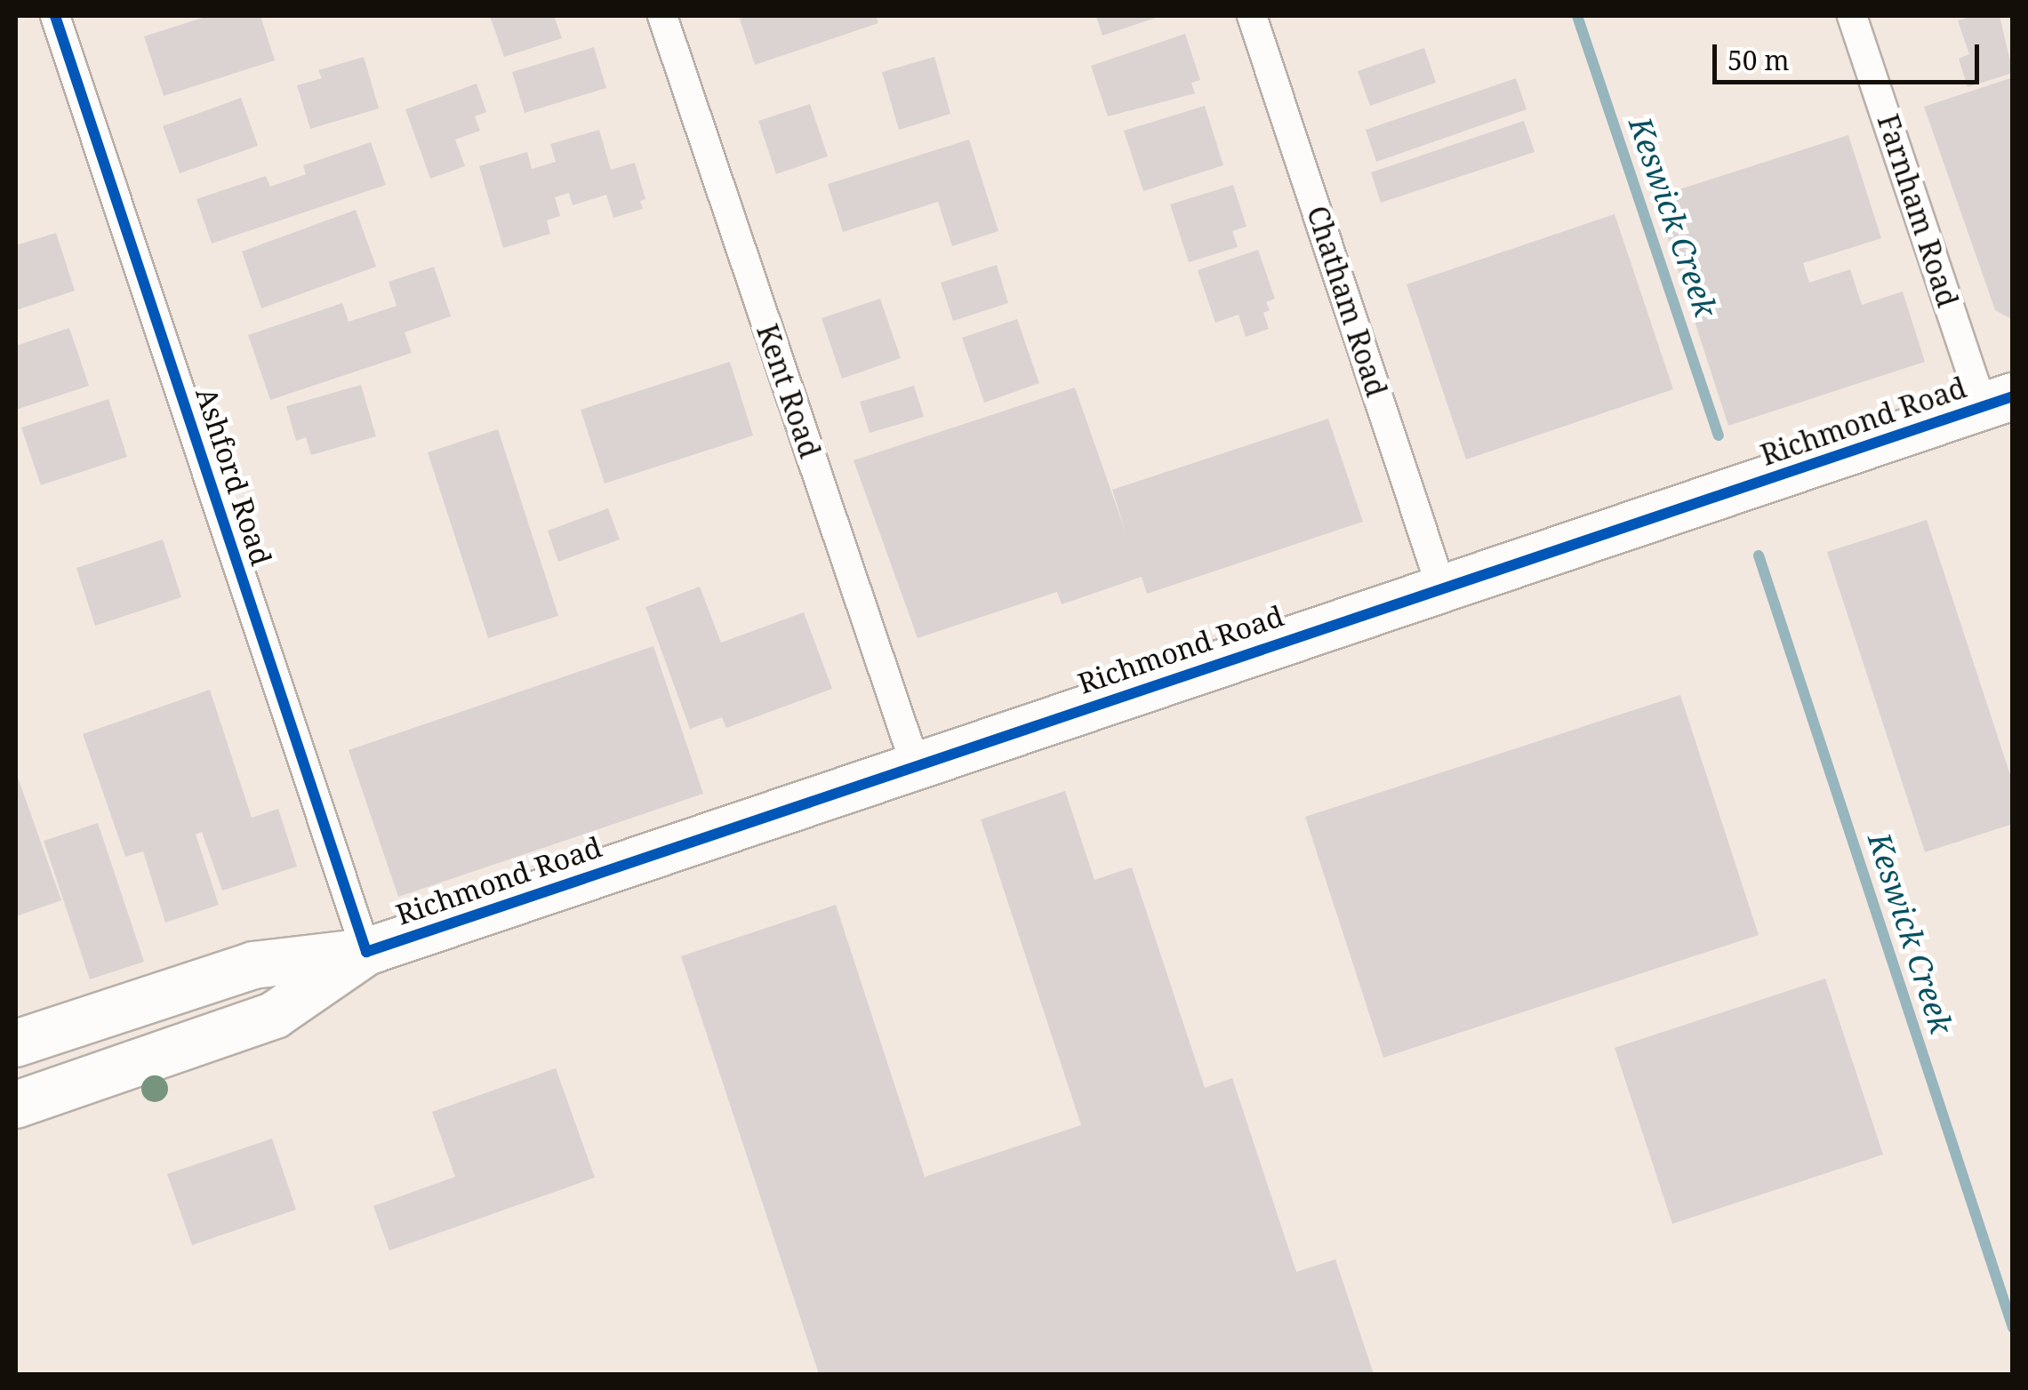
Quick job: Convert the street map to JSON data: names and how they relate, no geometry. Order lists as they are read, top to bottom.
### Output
{
  "streets": {
    "main road": ["Richmond Road"],
    "street": [
      "Farnham Road",
      "Chatham Road",
      "Kent Road",
      "Ashford Road"
    ]
  },
  "crossings": [
    ["Farnham Road", "Richmond Road"],
    ["Chatham Road", "Richmond Road"],
    ["Kent Road", "Richmond Road"],
    ["Richmond Road", "Ashford Road"]
  ],
  "water": ["Keswick Creek"],
  "scale_bar": "50 m"
}
